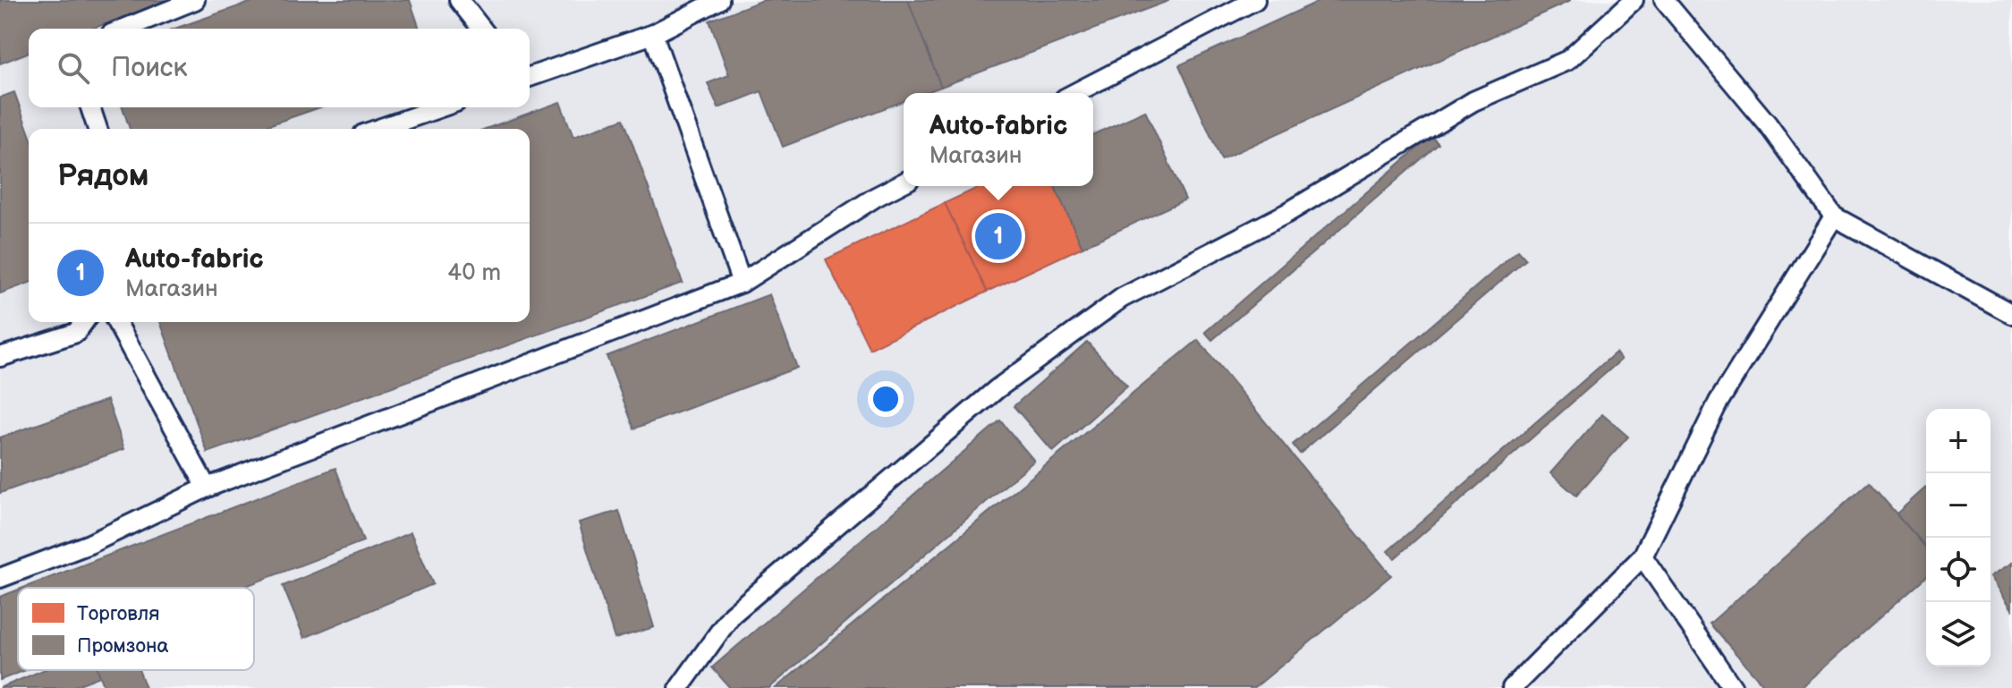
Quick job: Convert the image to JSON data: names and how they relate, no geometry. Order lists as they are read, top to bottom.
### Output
{
  "legend": ["Торговля", "Промзона"],
  "page": {
    "search": "Поиск",
    "popup": ["Auto-fabric", "Магазин"],
    "heading": "Рядом",
    "pins": "1",
    "list": [
      {
        "mark": "1",
        "name": "Auto-fabric",
        "note": "Магазин",
        "value": "40 m"
      }
    ],
    "map_buttons": ["+", "−"]
  }
}
